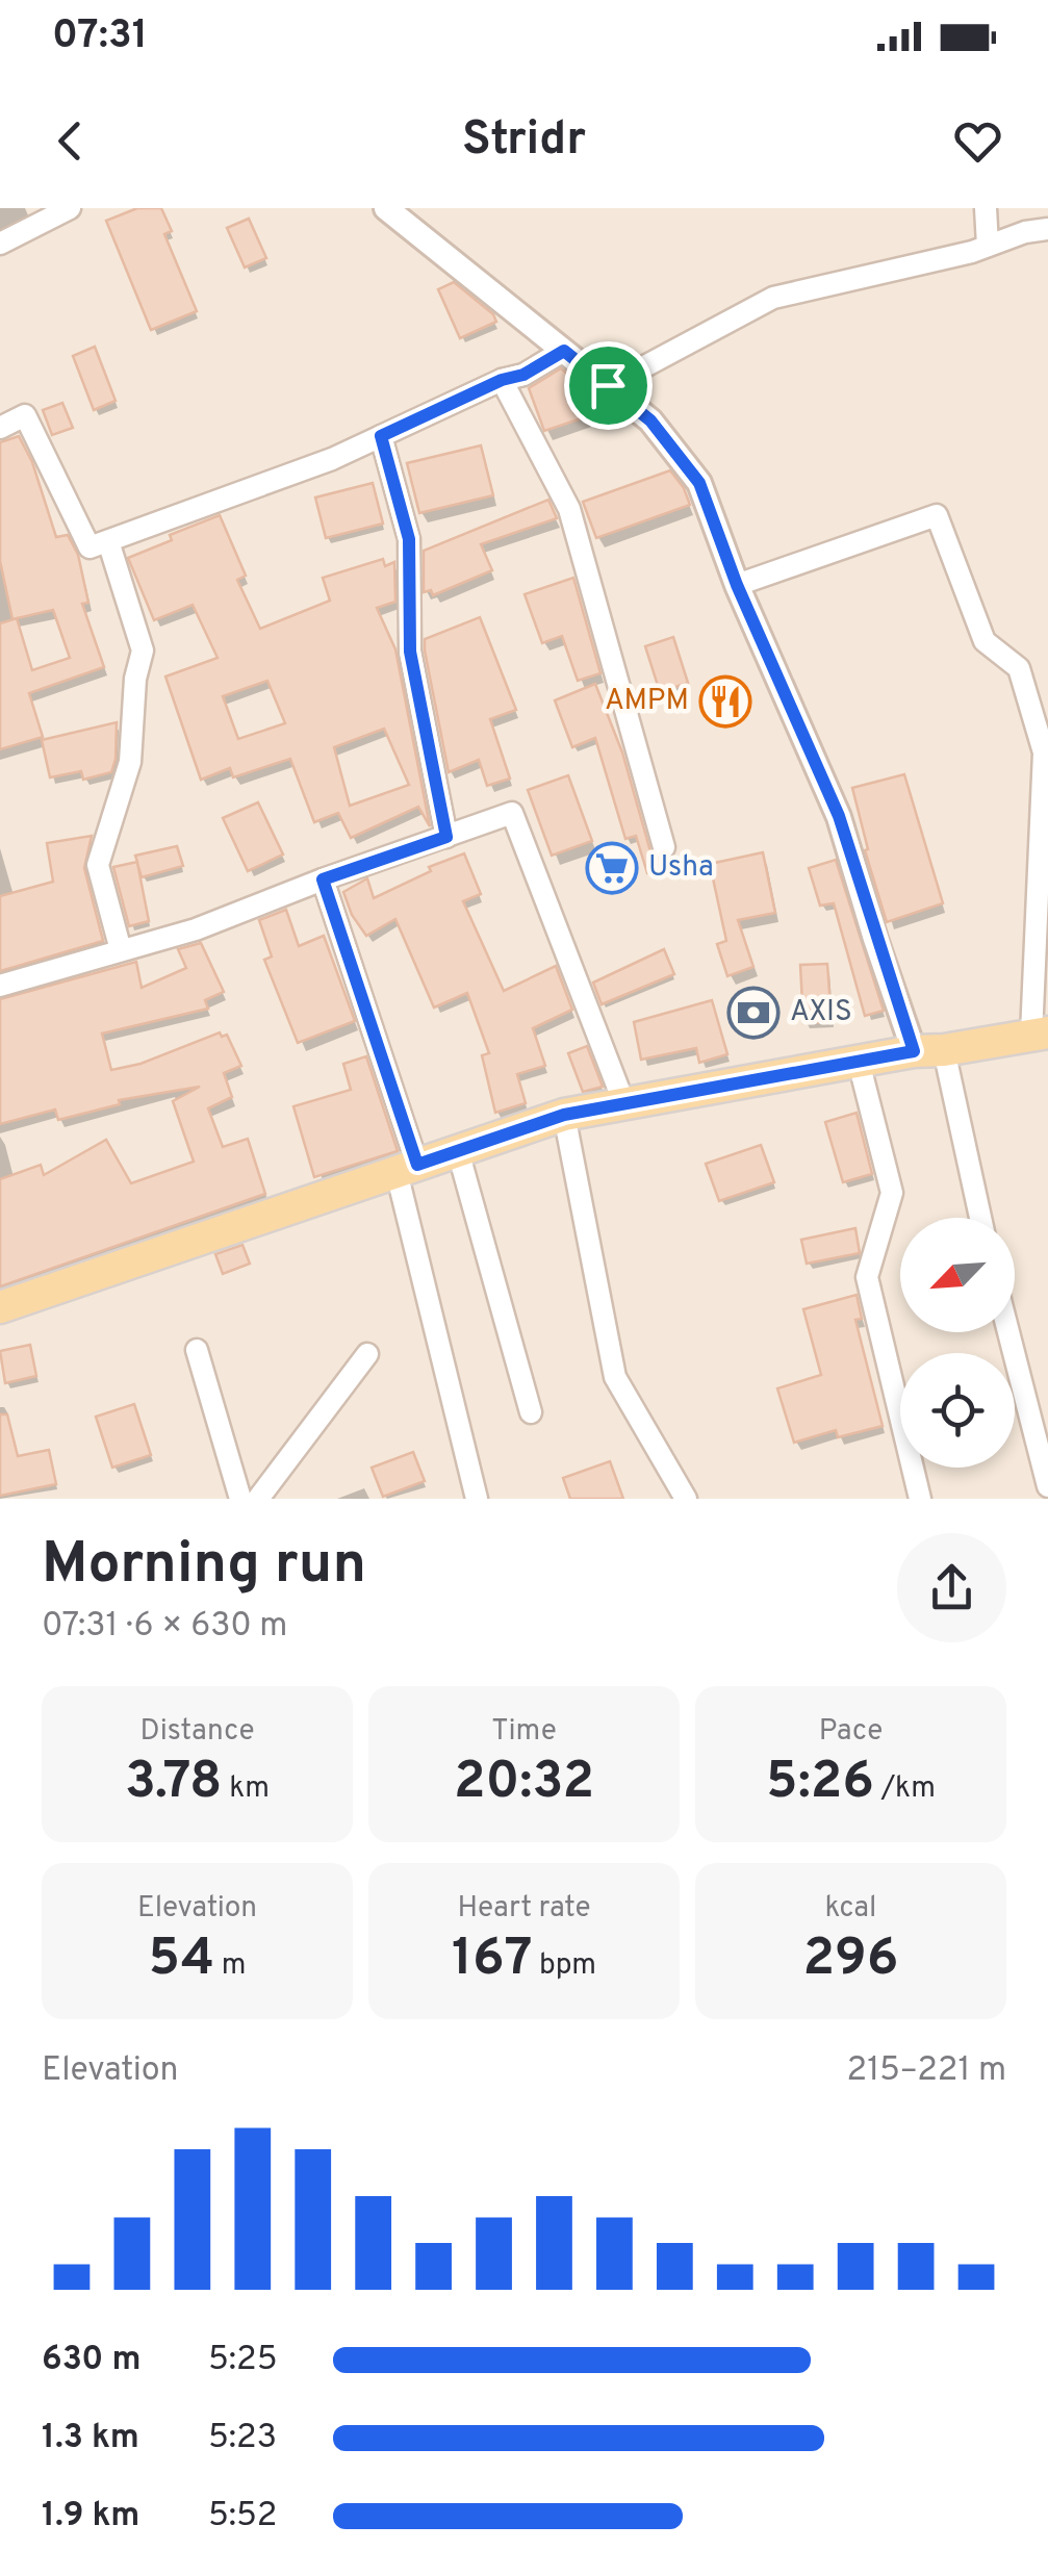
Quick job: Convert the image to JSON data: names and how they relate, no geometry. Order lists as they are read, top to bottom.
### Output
{
  "places": {
    "restaurant": ["AMPM"],
    "supermarket": ["Usha"],
    "bank": ["AXIS"]
  },
  "north": "bottom left",
  "page": {
    "status": "07:31",
    "header": "Stridr",
    "heading": ["Morning run", "07:31 · 6 × 630 m"],
    "stats": [
      ["Distance", "3.78 km"],
      ["Time", "20:32"],
      ["Pace", "5:26 /km"],
      ["Elevation", "54 m"],
      ["Heart rate", "167 bpm"],
      ["kcal", "296"]
    ],
    "chart": ["Elevation", "215–221 m"],
    "list": [
      {
        "name": "630 m",
        "note": "5:25"
      },
      {
        "name": "1.3 km",
        "note": "5:23"
      },
      {
        "name": "1.9 km",
        "note": "5:52"
      }
    ]
  }
}
